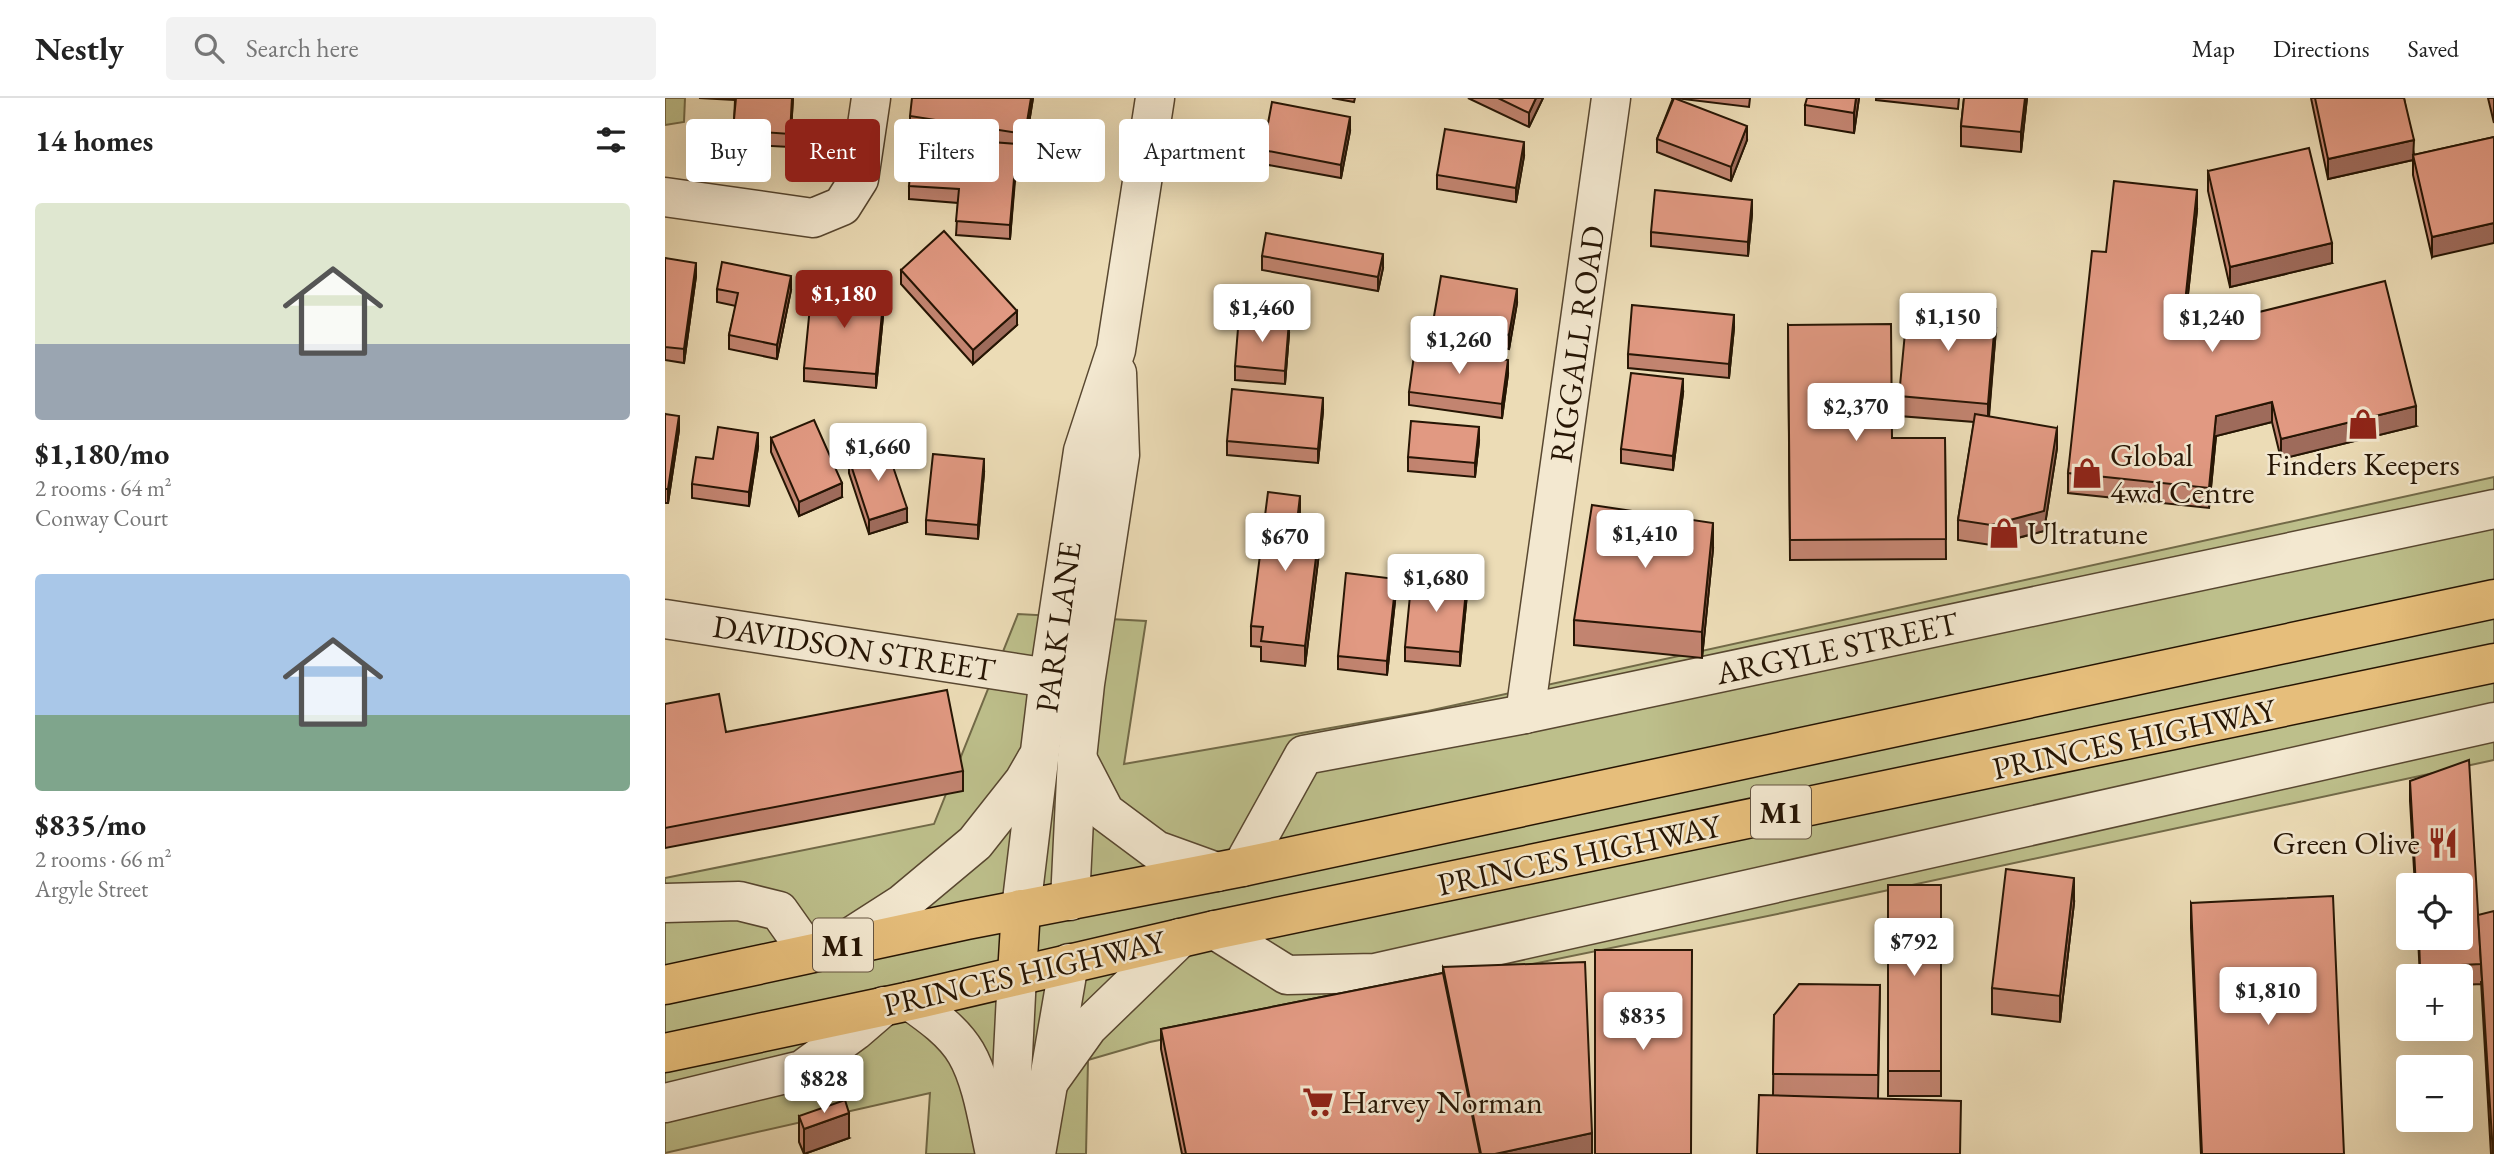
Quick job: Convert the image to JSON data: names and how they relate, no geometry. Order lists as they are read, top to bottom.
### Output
{
  "streets": {
    "highway": ["PRINCES HIGHWAY", "M1"],
    "street": [
      "RIGGALL ROAD",
      "PARK LANE",
      "DAVIDSON STREET",
      "ARGYLE STREET"
    ]
  },
  "crossings": [
    ["RIGGALL ROAD", "ARGYLE STREET"],
    ["PARK LANE", "DAVIDSON STREET"],
    ["PARK LANE", "PRINCES HIGHWAY"],
    ["ARGYLE STREET", "PRINCES HIGHWAY"]
  ],
  "places": {
    "shop": ["Finders Keepers", "Global 4wd Centre", "Ultratune"],
    "restaurant": ["Green Olive"],
    "supermarket": ["Harvey Norman"]
  },
  "page": {
    "header": "Nestly",
    "search": "Search here",
    "nav": ["Map", "Directions", "Saved"],
    "heading": "14 homes",
    "chip": [
      "Buy",
      "Rent",
      "Filters",
      "New",
      "Apartment"
    ],
    "list": [
      {
        "name": "$1,180/mo",
        "note": "2 rooms · 64 m² · Conway Court"
      },
      {
        "name": "$835/mo",
        "note": "2 rooms · 66 m² · Argyle Street"
      }
    ],
    "price": [
      "$1,180",
      "$1,460",
      "$1,150",
      "$1,240",
      "$1,260",
      "$2,370",
      "$1,660",
      "$1,410",
      "$670",
      "$1,680",
      "$792",
      "$1,810",
      "$835",
      "$828"
    ],
    "map_buttons": ["+", "−"]
  }
}
